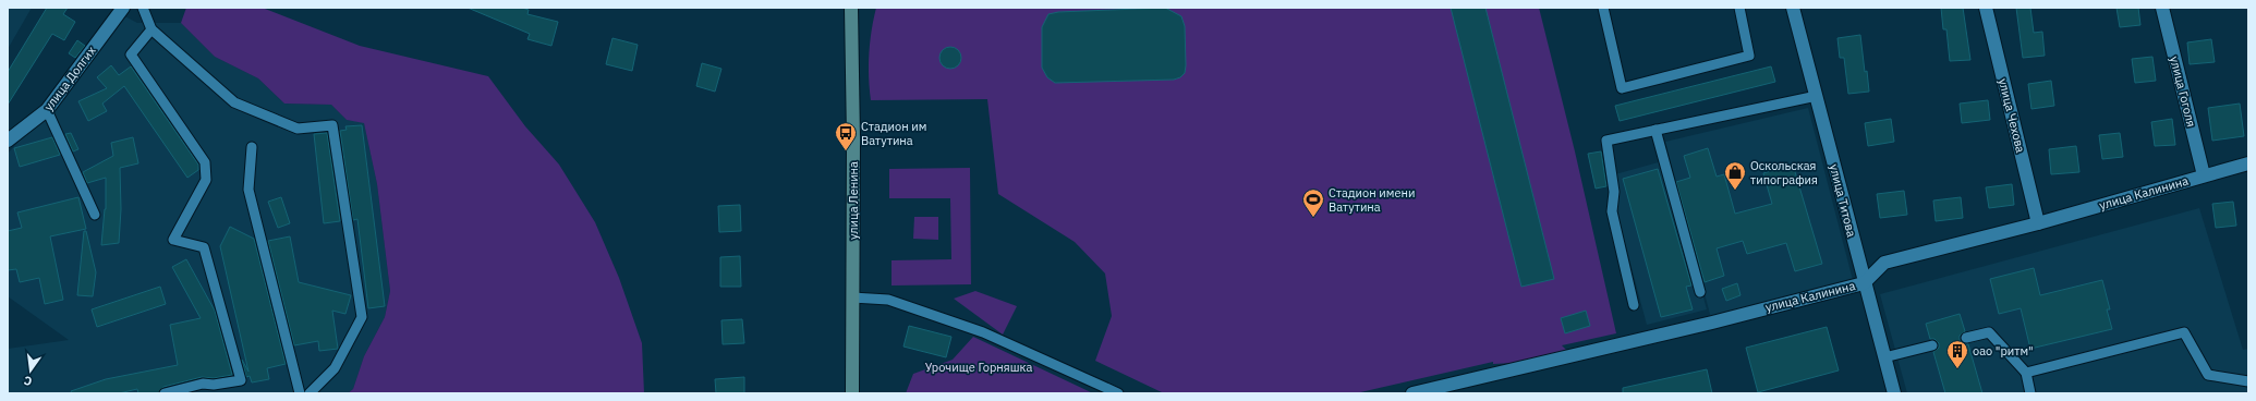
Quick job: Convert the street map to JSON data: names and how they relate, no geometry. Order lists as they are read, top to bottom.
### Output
{
  "streets": {
    "main road": ["улица Ленина"],
    "street": [
      "улица Долгих",
      "улица Гоголя",
      "улица Чехова",
      "улица Калинина",
      "улица Титова"
    ]
  },
  "crossings": [
    ["улица Гоголя", "улица Калинина"],
    ["улица Чехова", "улица Калинина"],
    ["улица Калинина", "улица Титова"]
  ],
  "parks": ["Урочище Горняшка"],
  "places": {
    "bus stop": ["Стадион им Ватутина"],
    "shop": ["Оскольская типография"],
    "sports": ["Стадион имени Ватутина"],
    "building": ["оао \"ритм\""]
  },
  "north": "bottom"
}
